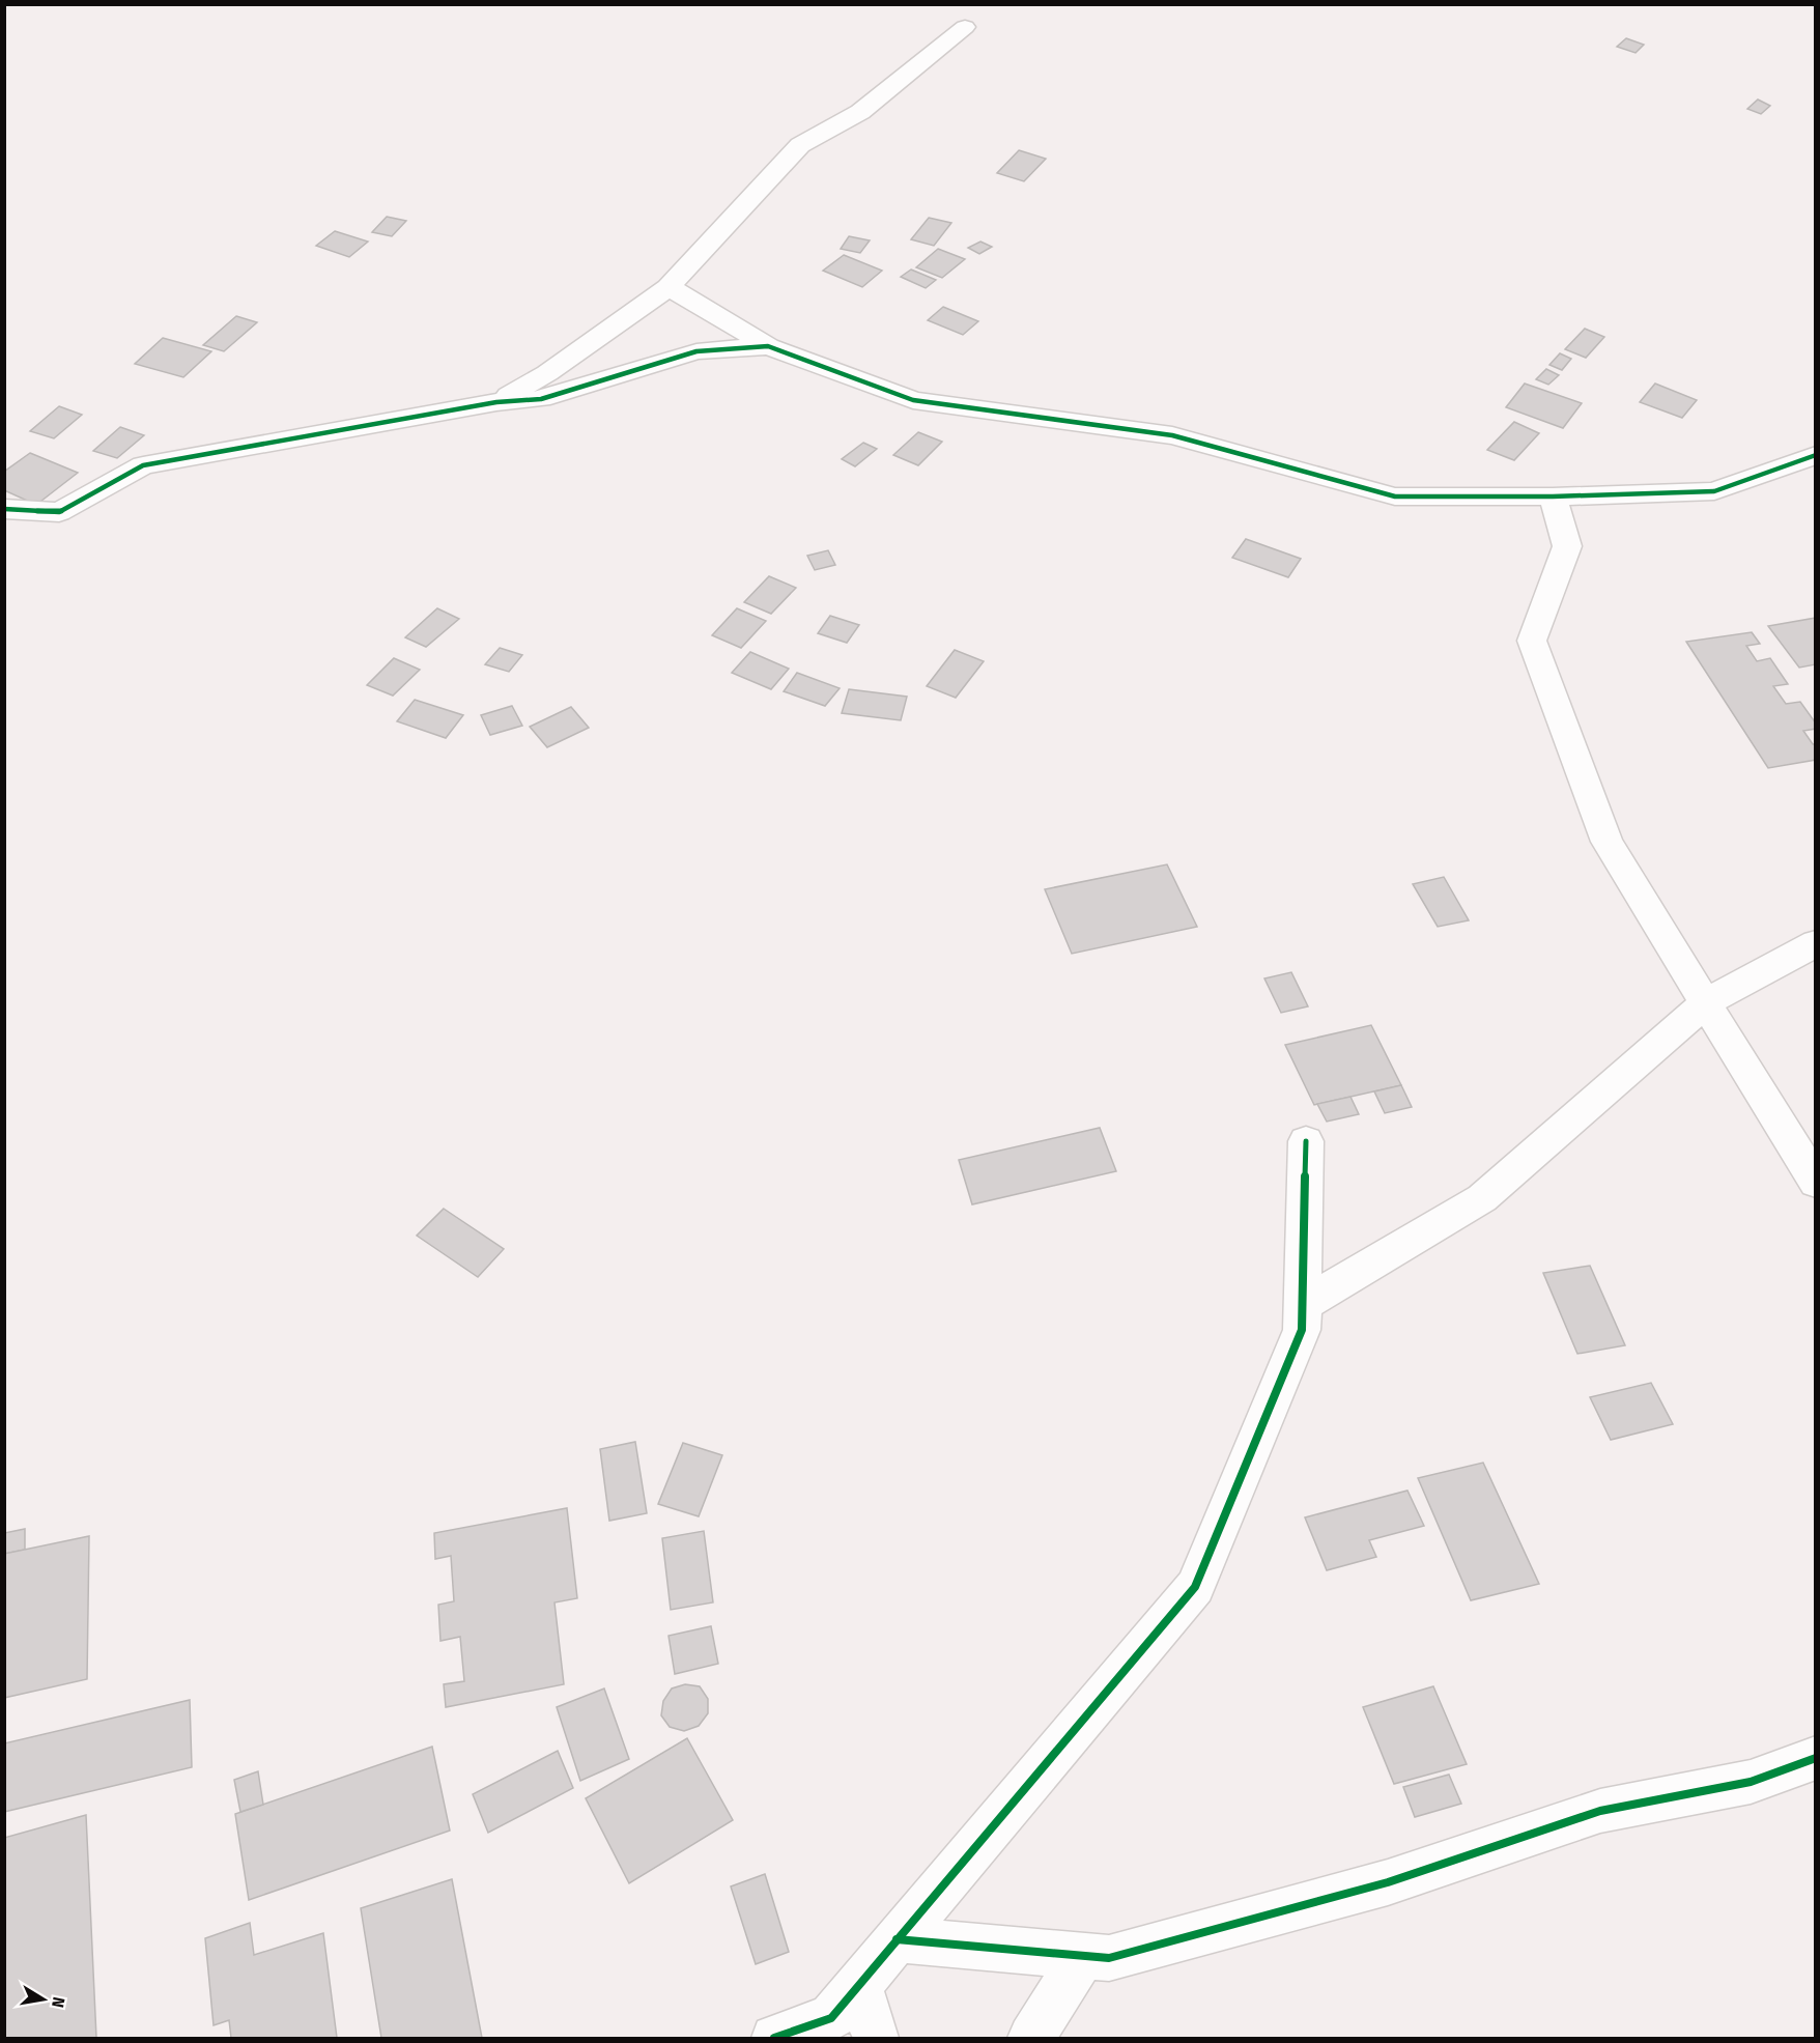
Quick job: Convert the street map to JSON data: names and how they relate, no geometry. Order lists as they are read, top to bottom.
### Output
{
  "north": "right"
}
